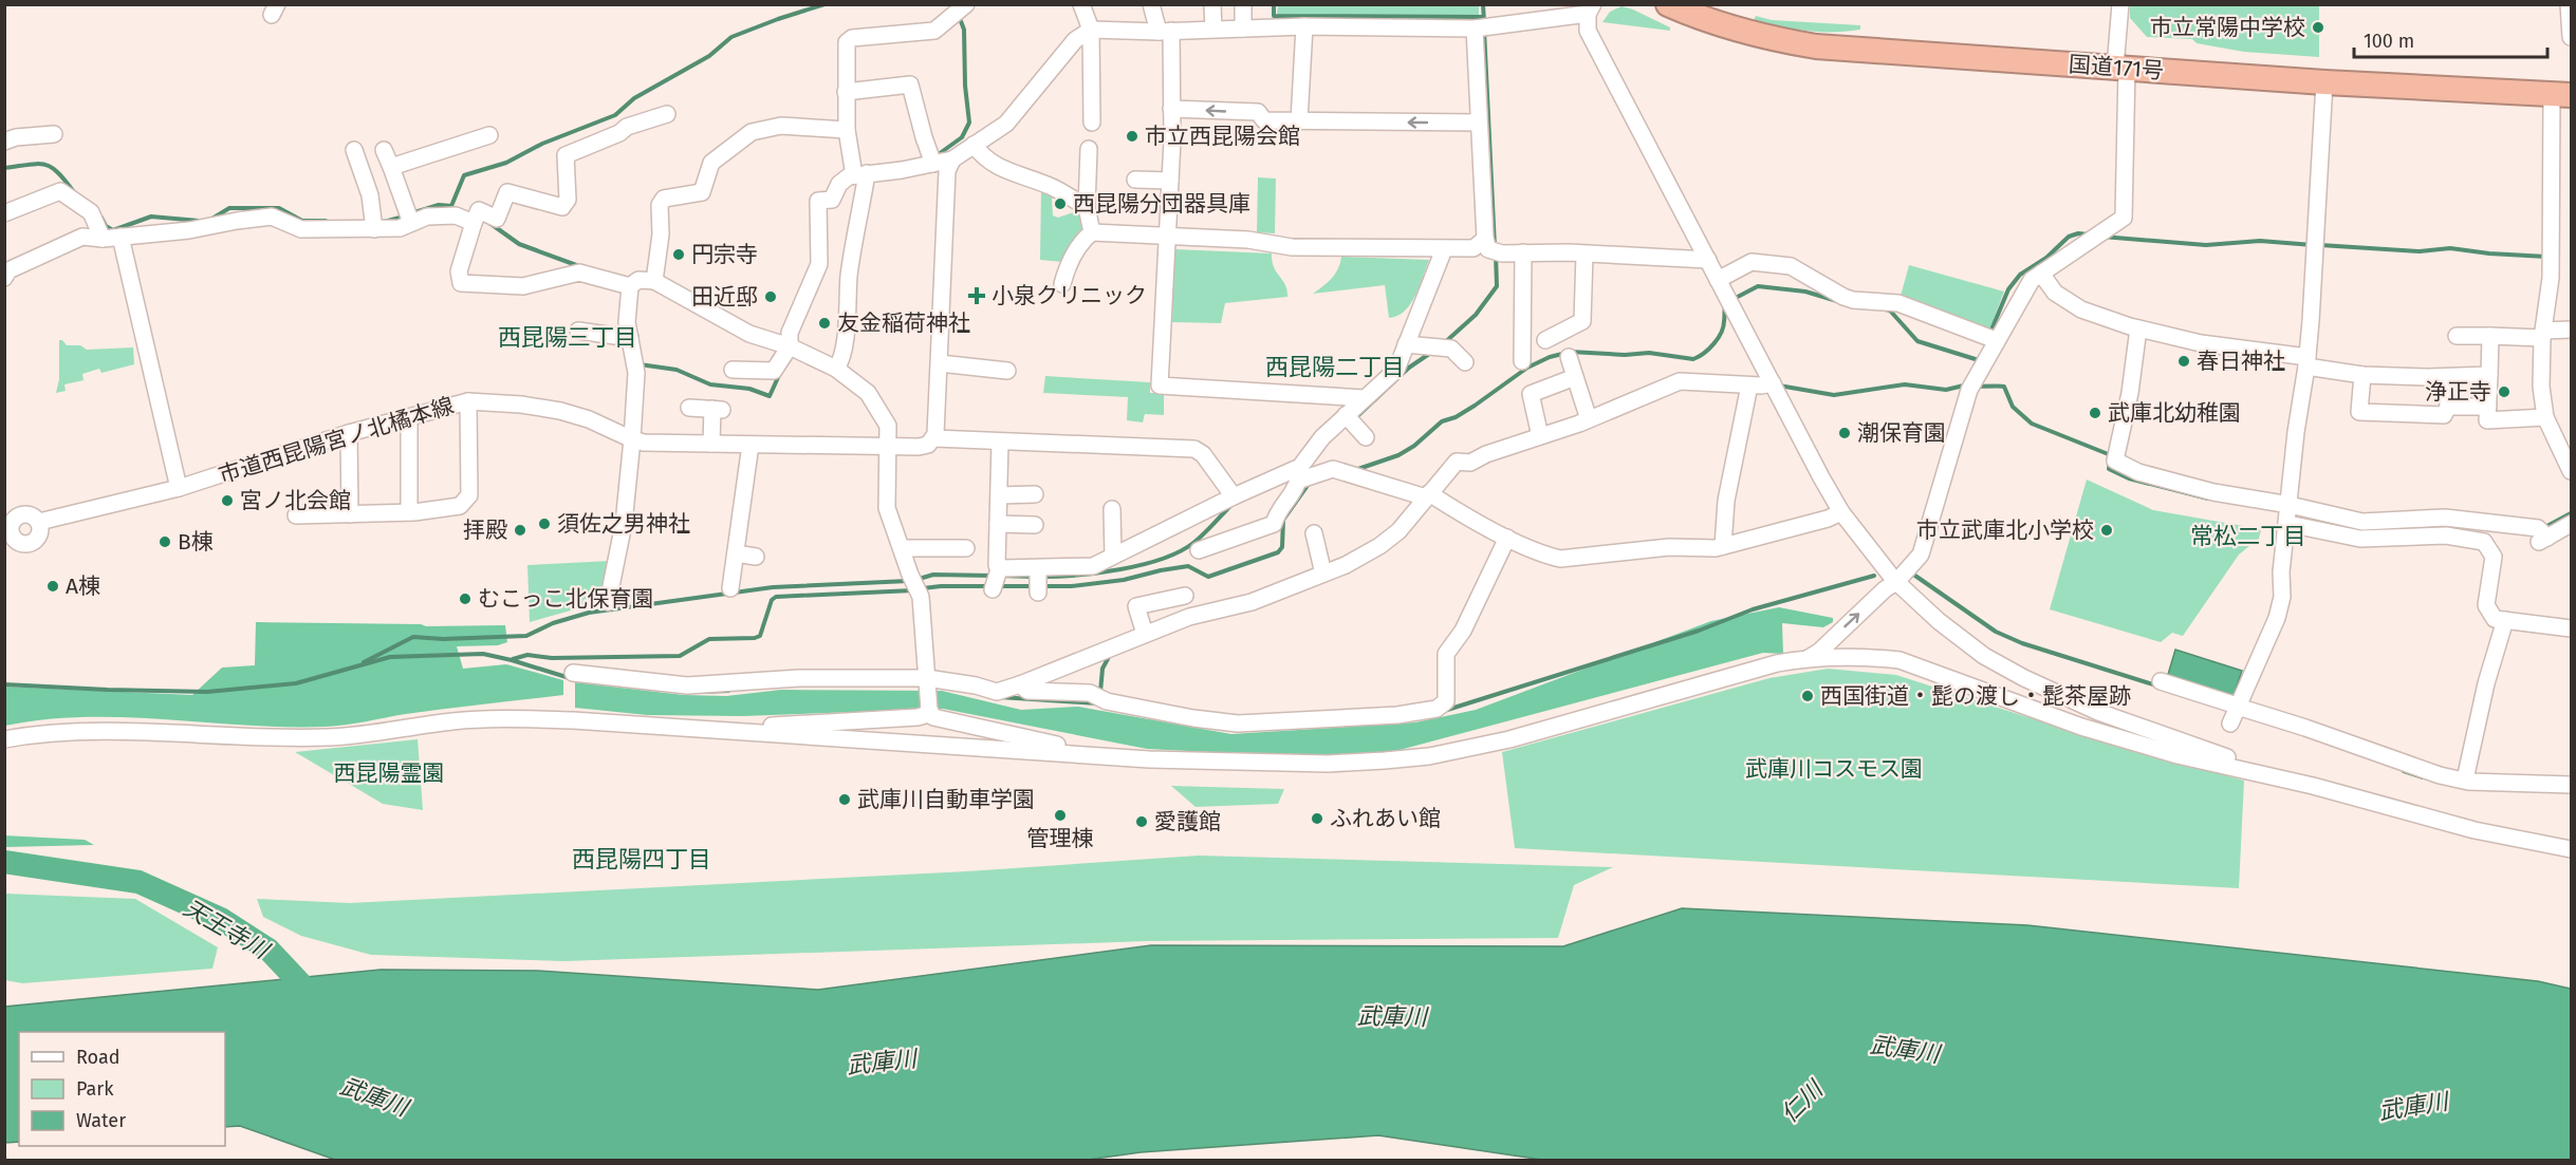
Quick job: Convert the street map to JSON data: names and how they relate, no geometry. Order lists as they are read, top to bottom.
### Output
{
  "streets": {
    "highway": ["国道171号"],
    "street": ["市道西昆陽宮ノ北橘本線"]
  },
  "districts": [
    "西昆陽三丁目",
    "西昆陽二丁目",
    "常松二丁目",
    "西昆陽四丁目"
  ],
  "water": ["天王寺川", "武庫川", "仁川"],
  "parks": ["武庫川コスモス園", "西昆陽霊園"],
  "places": {
    "other": [
      "市立常陽中学校",
      "市立西昆陽会館",
      "西昆陽分団器具庫",
      "円宗寺",
      "田近邸",
      "友金稲荷神社",
      "春日神社",
      "浄正寺",
      "武庫北幼稚園",
      "潮保育園",
      "宮ノ北会館",
      "須佐之男神社",
      "拝殿",
      "市立武庫北小学校",
      "B棟",
      "A棟",
      "むこっこ北保育園",
      "西国街道・髭の渡し・髭茶屋跡",
      "武庫川自動車学園",
      "管理棟",
      "ふれあい館",
      "愛護館"
    ],
    "health": ["小泉クリニック"]
  },
  "legend": ["Road", "Park", "Water"],
  "scale_bar": "100 m"
}
